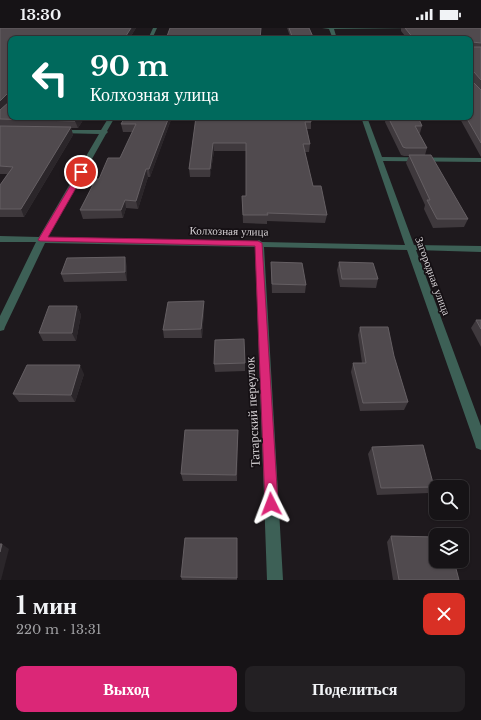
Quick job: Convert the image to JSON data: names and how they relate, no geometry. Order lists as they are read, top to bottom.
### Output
{
  "streets": {
    "street": ["Колхозная улица", "Загородная улица", "Татарский переулок"]
  },
  "crossings": [
    ["Колхозная улица", "Загородная улица"],
    ["Колхозная улица", "Татарский переулок"]
  ],
  "page": {
    "status": "13:30",
    "turn": ["90 m", "Колхозная улица"],
    "heading": ["1 мин", "220 m · 13:31"],
    "buttons": ["Выход", "Поделиться"]
  }
}
